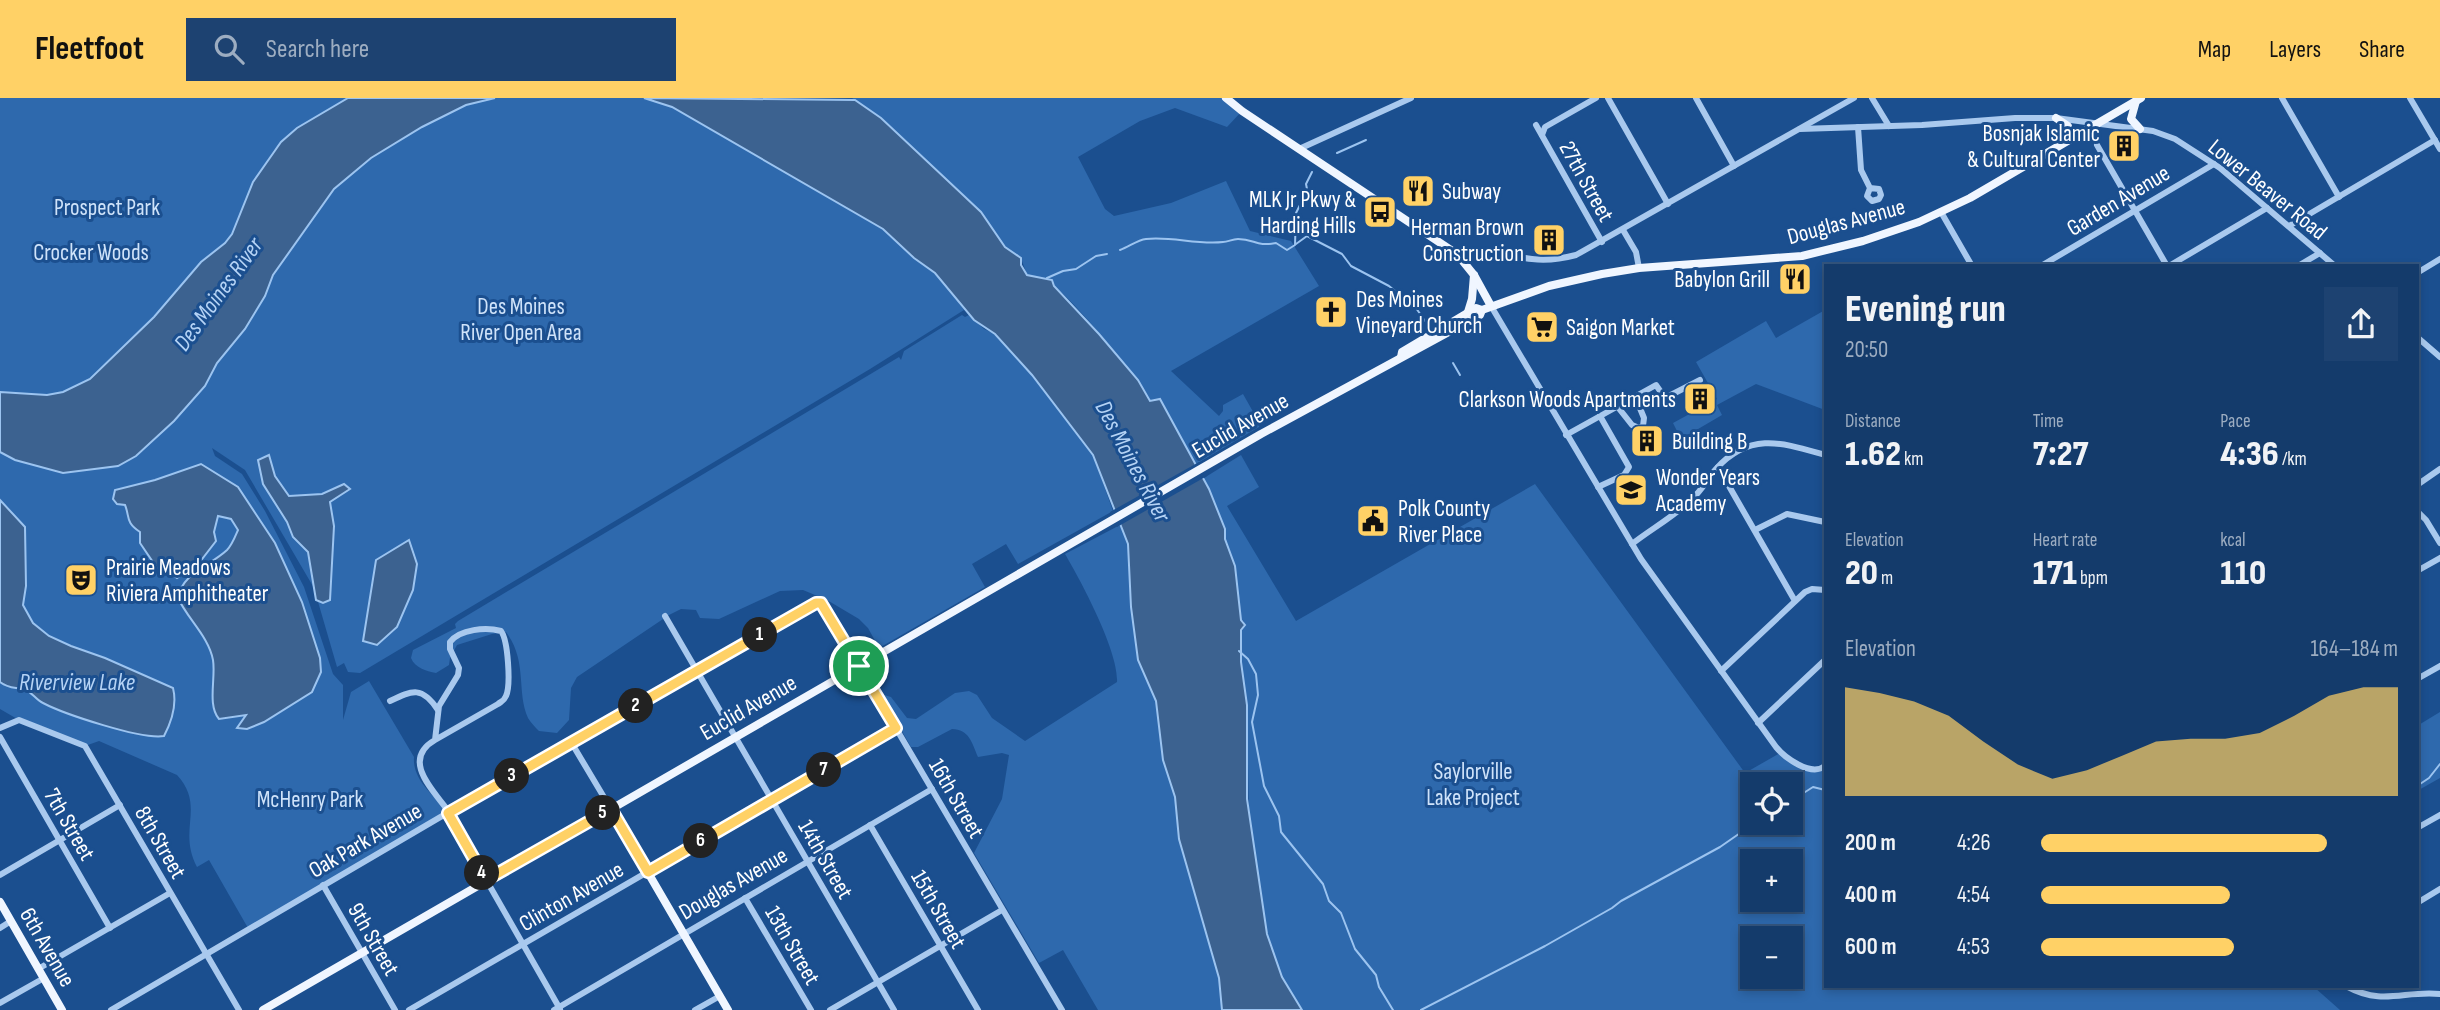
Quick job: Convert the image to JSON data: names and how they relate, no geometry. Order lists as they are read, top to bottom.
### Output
{
  "streets": {
    "main road": ["Douglas Avenue", "Euclid Avenue", "6th Avenue"],
    "street": [
      "27th Street",
      "Lower Beaver Road",
      "Garden Avenue",
      "16th Street",
      "7th Street",
      "Oak Park Avenue",
      "8th Street",
      "14th Street",
      "Clinton Avenue",
      "15th Street",
      "9th Street",
      "13th Street"
    ]
  },
  "crossings": [
    ["27th Street", "Douglas Avenue"],
    ["Lower Beaver Road", "Garden Avenue"],
    ["Lower Beaver Road", "Douglas Avenue"],
    ["Douglas Avenue", "Euclid Avenue"],
    ["Douglas Avenue", "16th Street"],
    ["Douglas Avenue", "14th Street"],
    ["Douglas Avenue", "15th Street"],
    ["Douglas Avenue", "13th Street"],
    ["Euclid Avenue", "16th Street"],
    ["Euclid Avenue", "14th Street"],
    ["Euclid Avenue", "9th Street"],
    ["16th Street", "Oak Park Avenue"],
    ["16th Street", "Clinton Avenue"],
    ["Oak Park Avenue", "8th Street"],
    ["Oak Park Avenue", "14th Street"],
    ["Oak Park Avenue", "9th Street"],
    ["14th Street", "Clinton Avenue"]
  ],
  "water": ["Des Moines River", "Riverview Lake"],
  "parks": [
    "Prospect Park",
    "Crocker Woods",
    "Des Moines River Open Area",
    "Saylorville Lake Project",
    "McHenry Park"
  ],
  "places": {
    "building": [
      "Bosnjak Islamic & Cultural Center",
      "Herman Brown Construction",
      "Clarkson Woods Apartments",
      "Building B"
    ],
    "restaurant": ["Subway", "Babylon Grill"],
    "bus stop": ["MLK Jr Pkwy & Harding Hills"],
    "church": ["Des Moines Vineyard Church"],
    "supermarket": ["Saigon Market"],
    "school or university": ["Wonder Years Academy"],
    "public building": ["Polk County River Place"],
    "theatre": ["Prairie Meadows Riviera Amphitheater"]
  },
  "page": {
    "header": "Fleetfoot",
    "search": "Search here",
    "nav": ["Map", "Layers", "Share"],
    "heading": ["Evening run", "20:50"],
    "stats": [
      ["Distance", "1.62 km"],
      ["Time", "7:27"],
      ["Pace", "4:36 /km"],
      ["Elevation", "20 m"],
      ["Heart rate", "171 bpm"],
      ["kcal", "110"]
    ],
    "pins": [
      "1",
      "2",
      "7",
      "3",
      "5",
      "6",
      "4"
    ],
    "chart": ["Elevation", "164–184 m"],
    "map_buttons": ["+", "−"],
    "list": [
      {
        "name": "200 m",
        "note": "4:26"
      },
      {
        "name": "400 m",
        "note": "4:54"
      },
      {
        "name": "600 m",
        "note": "4:53"
      }
    ]
  }
}
